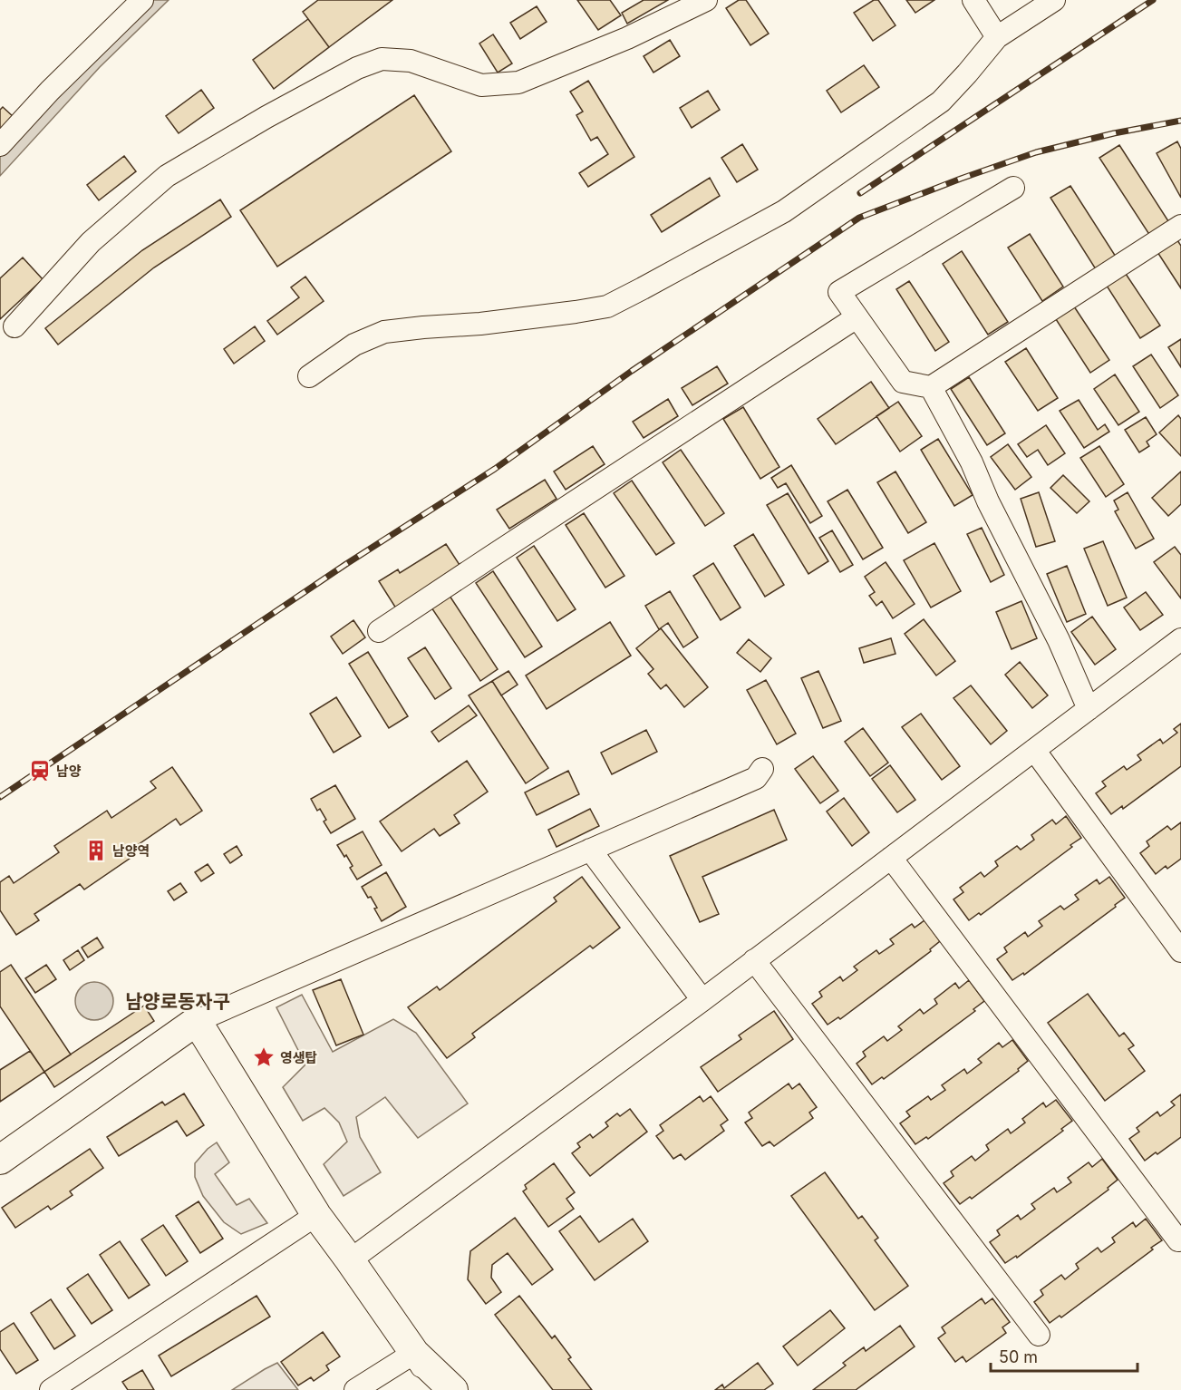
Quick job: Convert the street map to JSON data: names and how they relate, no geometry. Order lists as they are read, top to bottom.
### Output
{
  "districts": ["남양로동자구"],
  "places": {
    "station": ["남양"],
    "building": ["남양역"],
    "place": ["영생탑"]
  },
  "scale_bar": "50 m"
}
